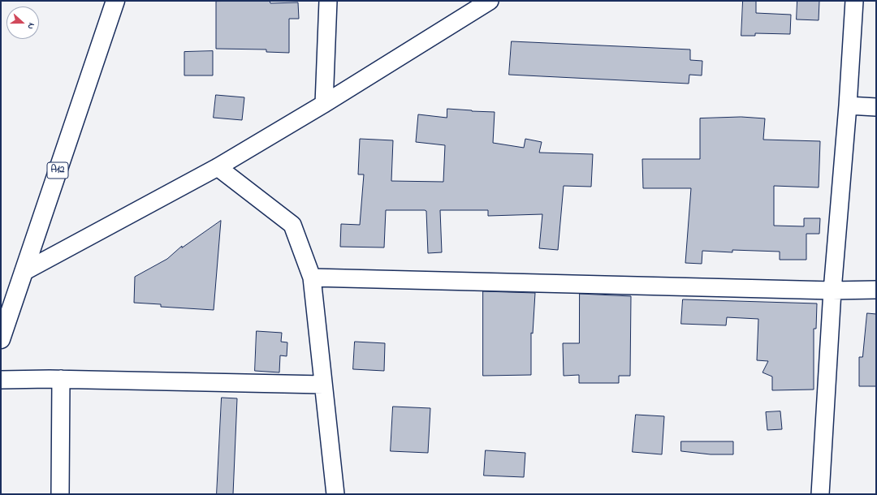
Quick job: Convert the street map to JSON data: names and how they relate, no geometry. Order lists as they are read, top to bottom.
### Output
{
  "streets": {
    "main road": ["A12"]
  },
  "north": "right"
}
